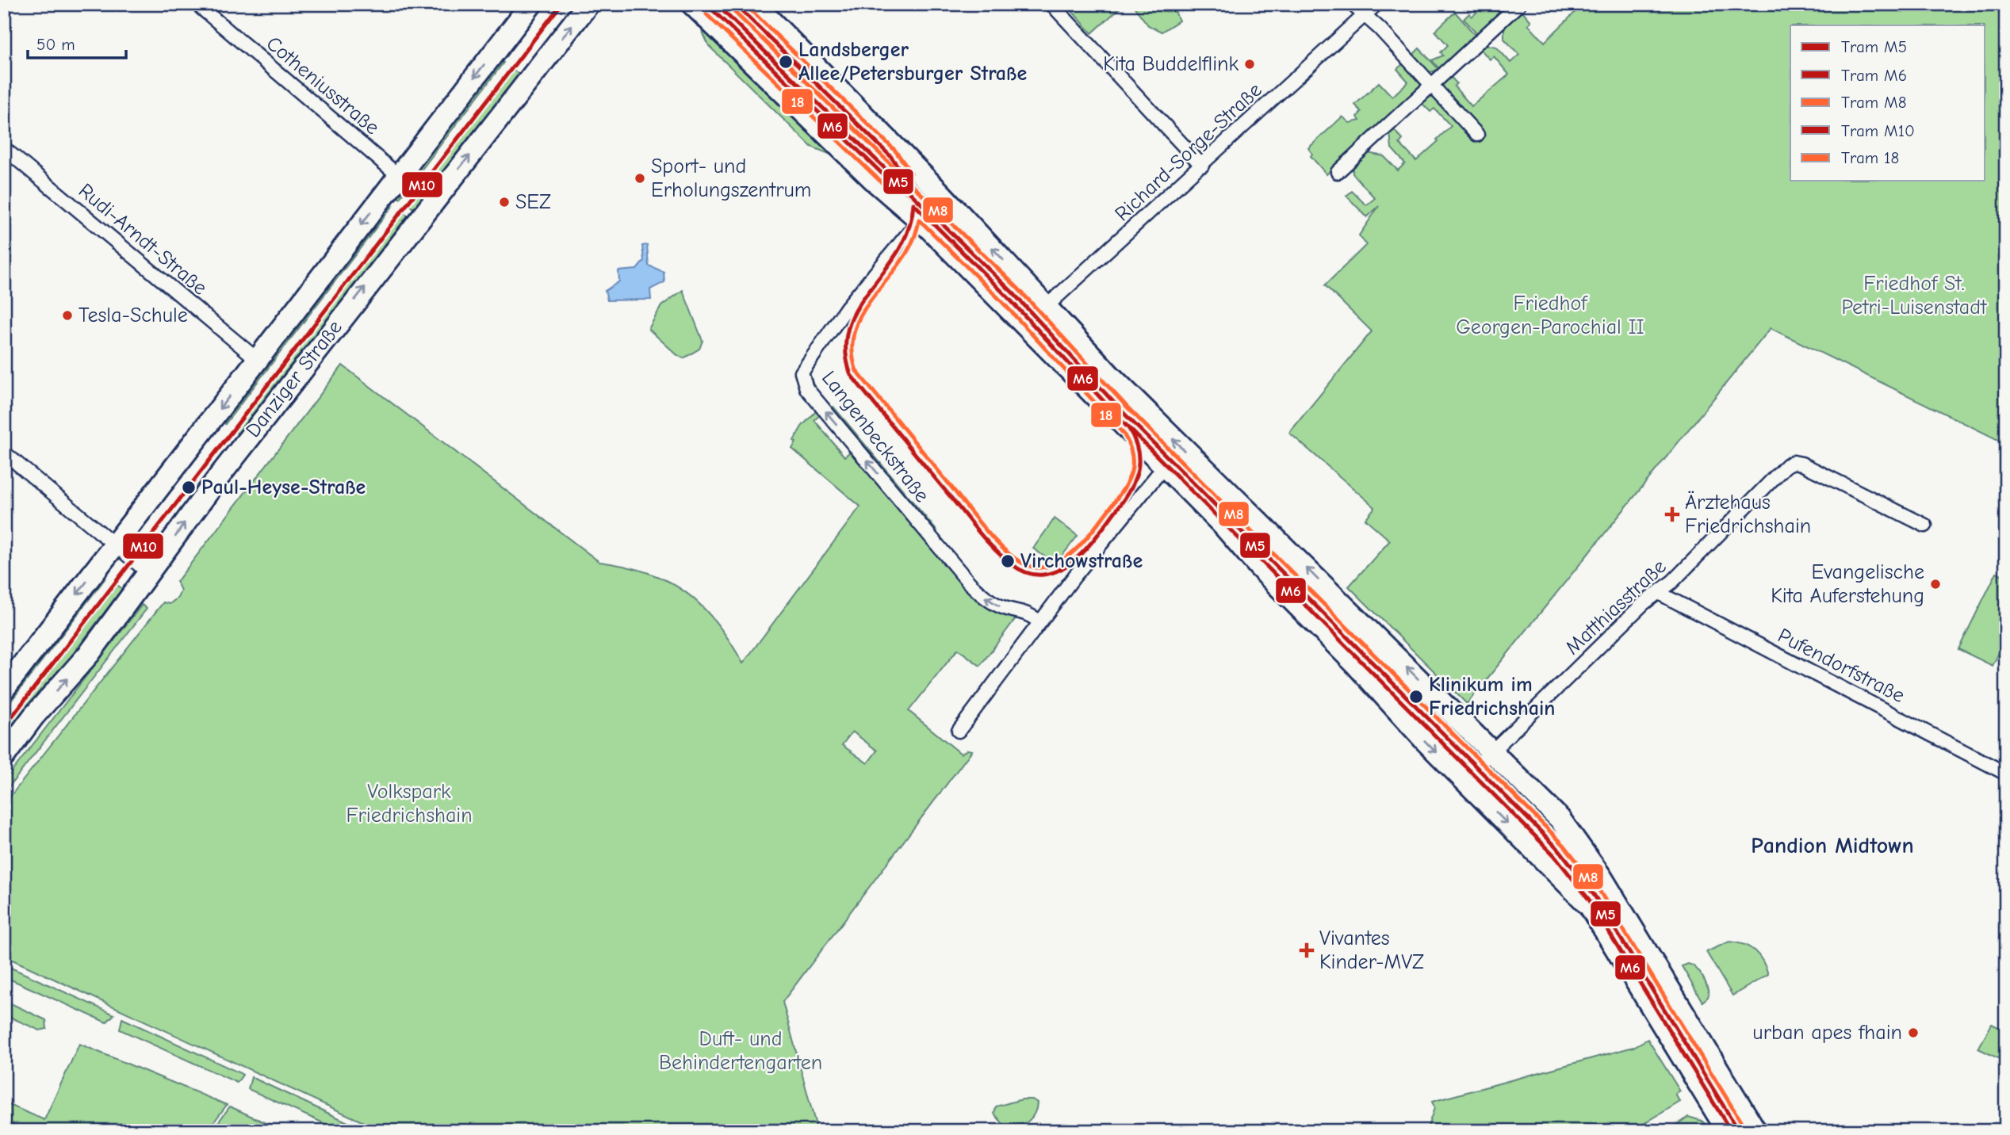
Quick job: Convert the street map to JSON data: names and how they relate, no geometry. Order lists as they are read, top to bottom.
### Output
{
  "streets": {
    "main road": ["Danziger Straße"],
    "street": [
      "Cotheniusstraße",
      "Richard-Sorge-Straße",
      "Rudi-Arndt-Straße",
      "Langenbeckstraße",
      "Matthiasstraße",
      "Pufendorfstraße"
    ]
  },
  "crossings": [
    ["Cotheniusstraße", "Danziger Straße"],
    ["Rudi-Arndt-Straße", "Danziger Straße"],
    ["Matthiasstraße", "Pufendorfstraße"]
  ],
  "districts": ["Pandion Midtown"],
  "parks": [
    "Friedhof St. Petri-Luisenstadt",
    "Friedhof Georgen-Parochial II",
    "Volkspark Friedrichshain",
    "Duft- und Behindertengarten"
  ],
  "places": {
    "other": [
      "Landsberger Allee/Petersburger Straße",
      "Kita Buddelflink",
      "Sport- und Erholungszentrum",
      "SEZ",
      "Tesla-Schule",
      "Paul-Heyse-Straße",
      "Virchowstraße",
      "Evangelische Kita Auferstehung",
      "Klinikum im Friedrichshain",
      "urban apes fhain"
    ],
    "health": ["Ärztehaus Friedrichshain", "Vivantes Kinder-MVZ"]
  },
  "lines": [
    "tram line M5",
    "tram line M6",
    "tram line M8",
    "tram line M10",
    "tram line 18"
  ],
  "legend": [
    "Tram M5",
    "Tram M6",
    "Tram M8",
    "Tram M10",
    "Tram 18"
  ],
  "scale_bar": "50 m"
}
